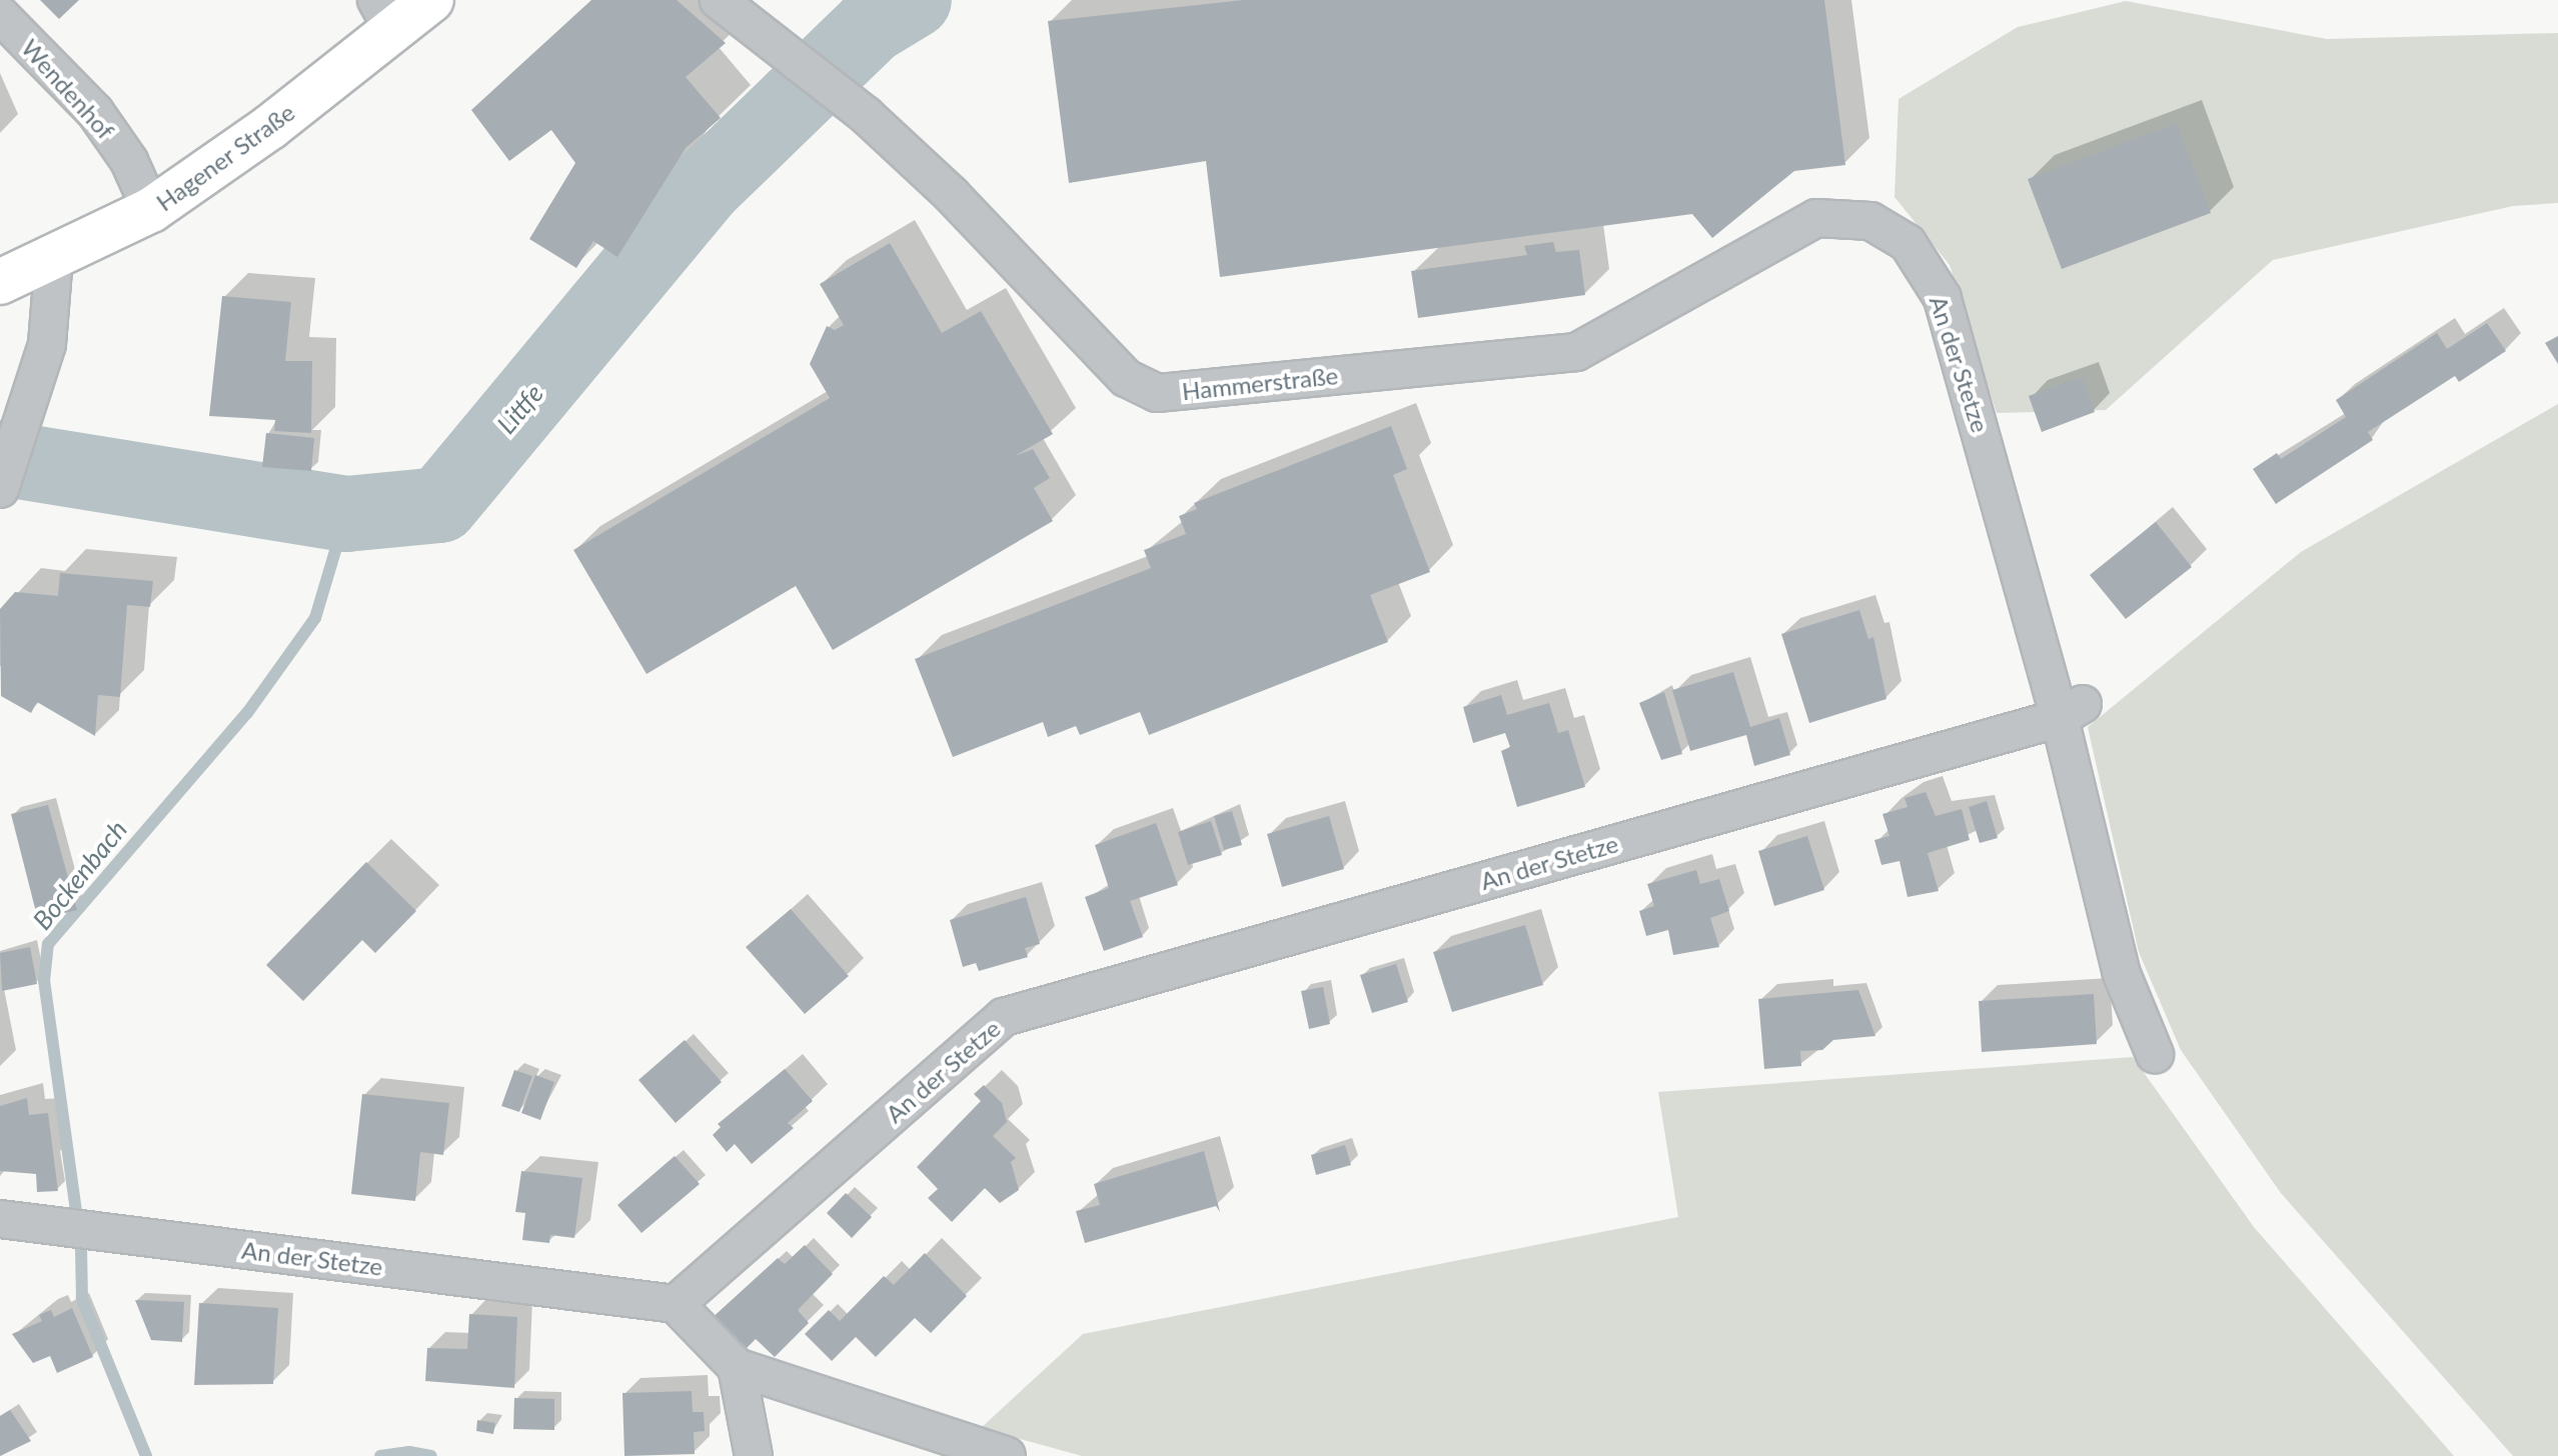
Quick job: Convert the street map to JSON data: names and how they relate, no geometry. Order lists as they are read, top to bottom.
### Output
{
  "streets": {
    "main road": ["Hagener Straße"],
    "street": ["Wendenhof", "An der Stetze", "Hammerstraße"]
  },
  "crossings": [
    ["Wendenhof", "Hagener Straße"],
    ["An der Stetze", "Hammerstraße"]
  ],
  "water": ["Littfe", "Bockenbach"]
}
